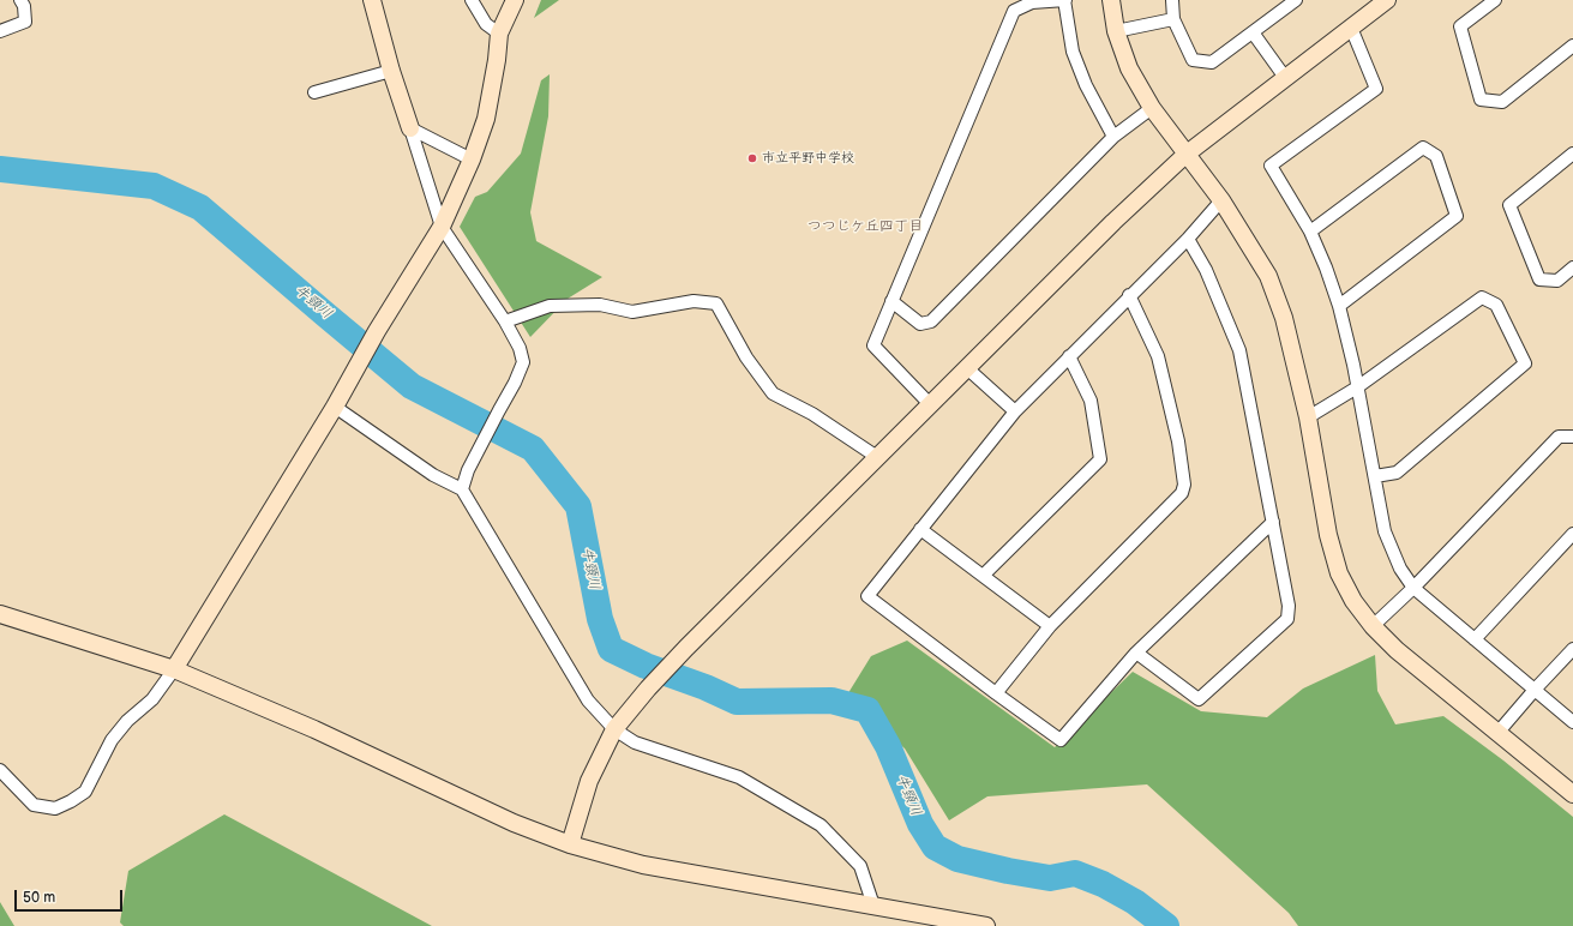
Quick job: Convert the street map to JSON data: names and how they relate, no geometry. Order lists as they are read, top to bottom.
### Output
{
  "districts": ["つつじケ丘四丁目"],
  "water": ["牛頸川"],
  "places": ["市立平野中学校"],
  "scale_bar": "50 m"
}
